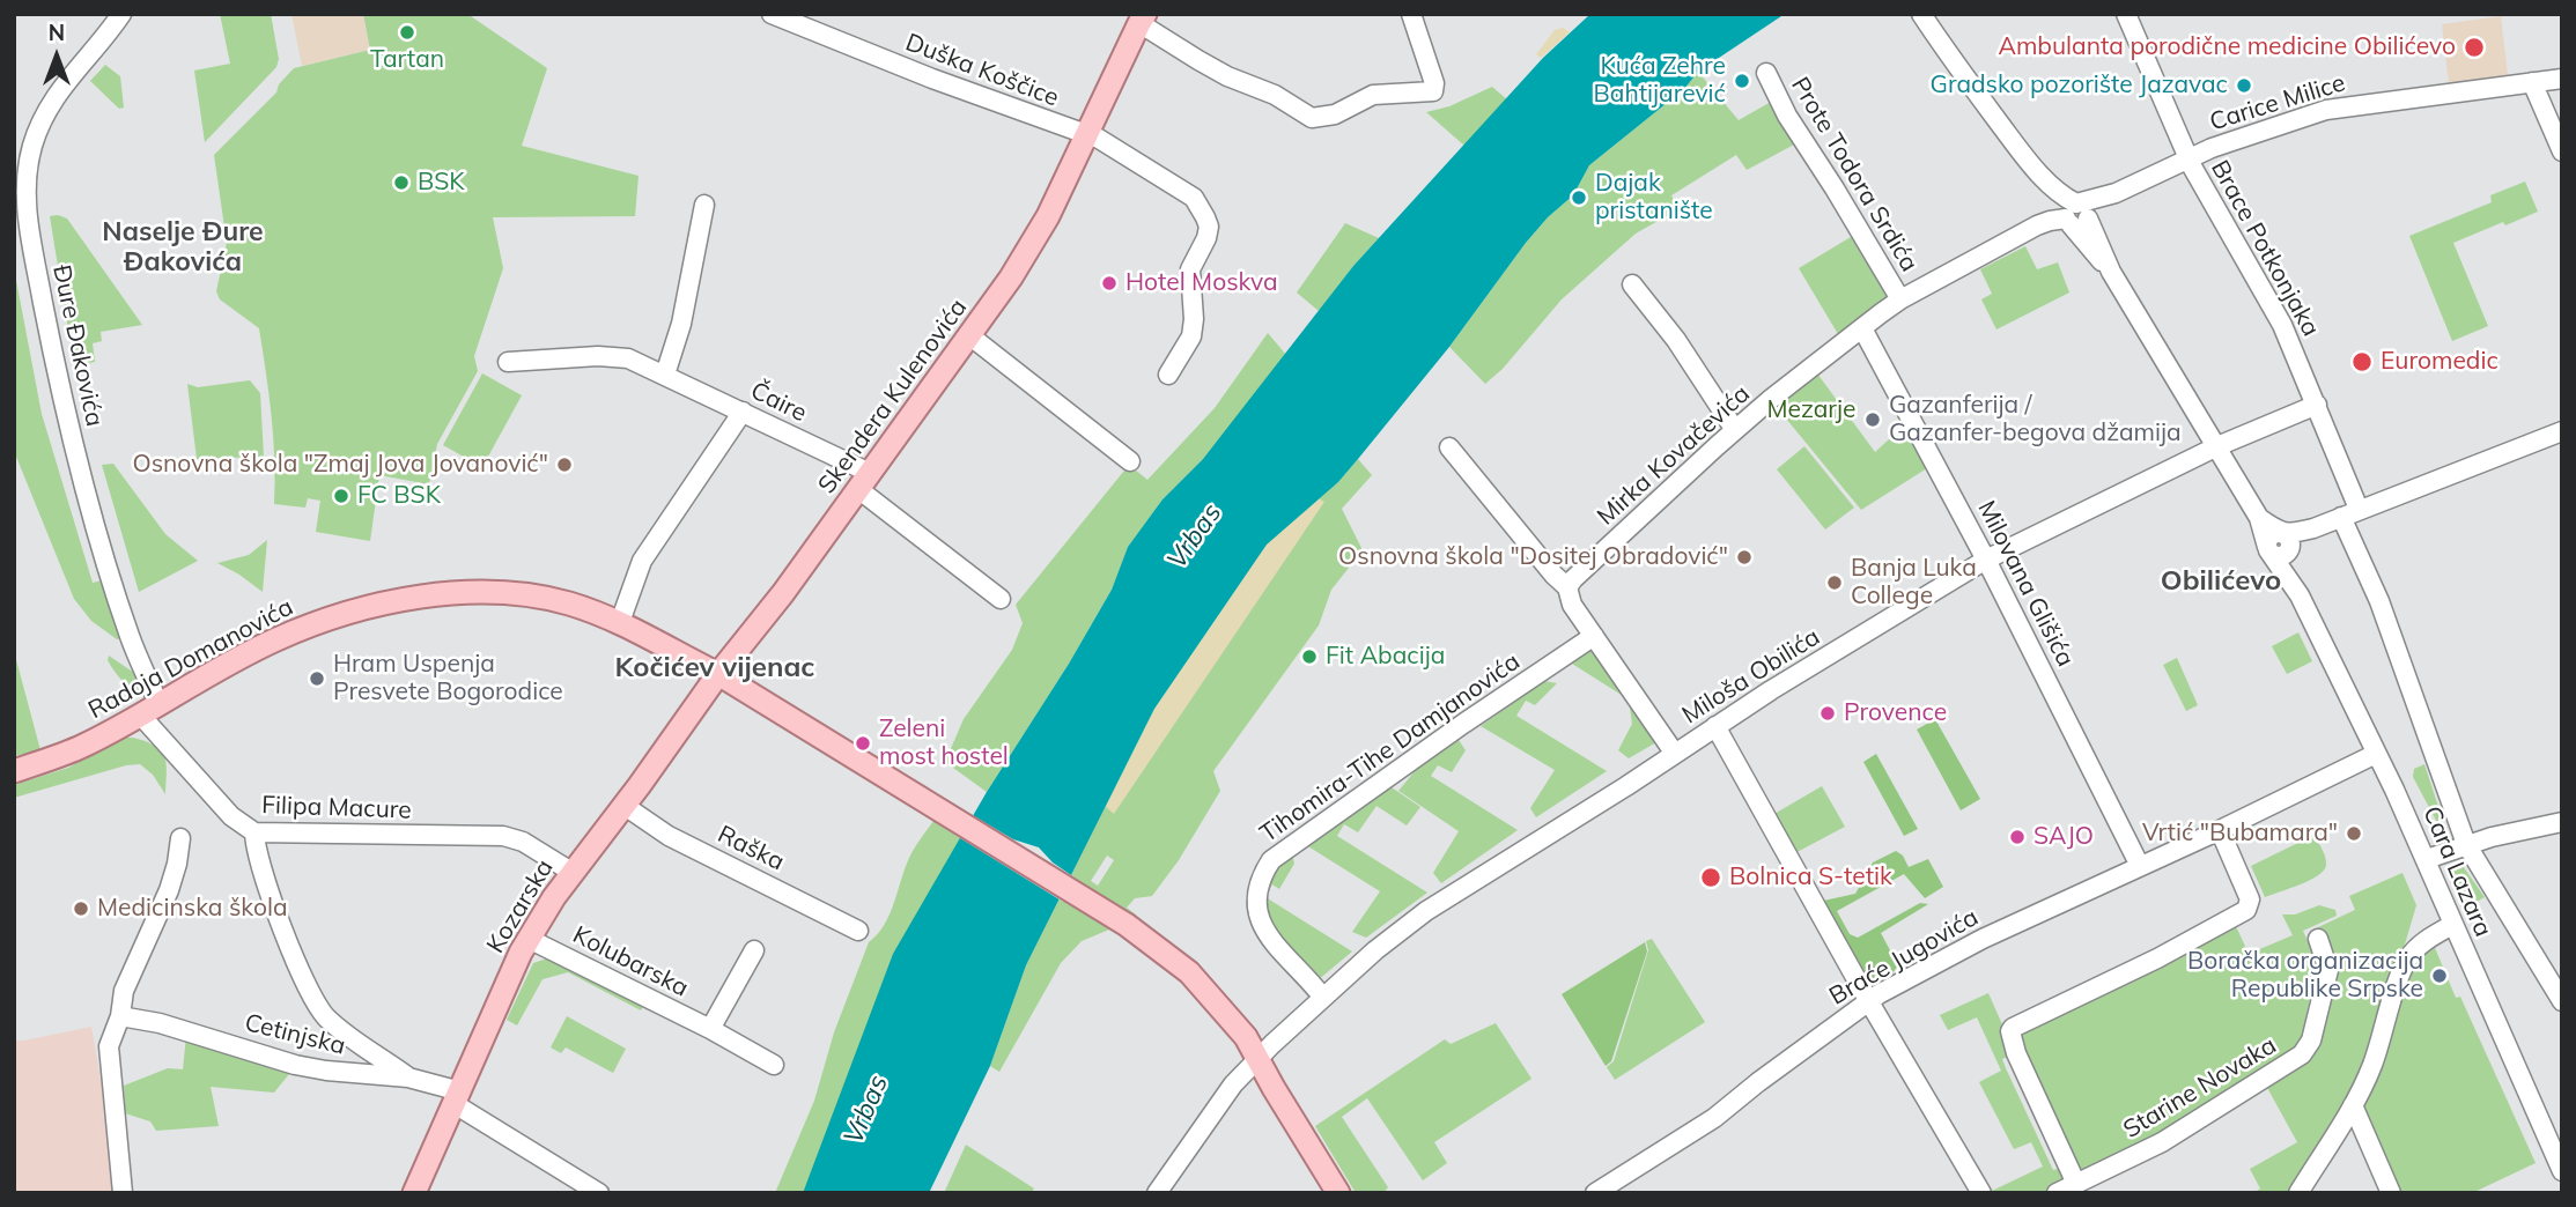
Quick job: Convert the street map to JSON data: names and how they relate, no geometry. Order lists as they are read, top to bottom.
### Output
{
  "streets": {
    "main road": ["Skendera Kulenovića", "Radoja Domanovića", "Kozarska"],
    "street": [
      "Duška Koščice",
      "Carice Milice",
      "Prote Todora Srdića",
      "Brace Potkonjaka",
      "Đure Đakovića",
      "Čaire",
      "Mirka Kovačevića",
      "Milovana Glišića",
      "Miloša Obilića",
      "Tihomira-Tihe Damjanovića",
      "Filipa Macure",
      "Raška",
      "Cara Lazara",
      "Braće Jugovića",
      "Kolubarska",
      "Cetinjska",
      "Starine Novaka"
    ]
  },
  "crossings": [
    ["Duška Koščice", "Skendera Kulenovića"],
    ["Carice Milice", "Brace Potkonjaka"],
    ["Carice Milice", "Mirka Kovačevića"],
    ["Carice Milice", "Cara Lazara"],
    ["Prote Todora Srdića", "Mirka Kovačevića"],
    ["Brace Potkonjaka", "Miloša Obilića"],
    ["Đure Đakovića", "Radoja Domanovića"],
    ["Đure Đakovića", "Filipa Macure"],
    ["Skendera Kulenovića", "Čaire"],
    ["Skendera Kulenovića", "Radoja Domanovića"],
    ["Skendera Kulenovića", "Kozarska"],
    ["Mirka Kovačevića", "Milovana Glišića"],
    ["Mirka Kovačevića", "Cara Lazara"],
    ["Milovana Glišića", "Miloša Obilića"],
    ["Milovana Glišića", "Braće Jugovića"],
    ["Radoja Domanovića", "Miloša Obilića"],
    ["Radoja Domanovića", "Filipa Macure"],
    ["Radoja Domanovića", "Kozarska"],
    ["Miloša Obilića", "Tihomira-Tihe Damjanovića"],
    ["Miloša Obilića", "Cara Lazara"],
    ["Filipa Macure", "Kozarska"],
    ["Raška", "Kozarska"],
    ["Cara Lazara", "Braće Jugovića"],
    ["Kozarska", "Kolubarska"],
    ["Kozarska", "Cetinjska"]
  ],
  "districts": ["Naselje Đure Đakovića", "Obilićevo", "Kočićev vijenac"],
  "water": ["Vrbas"],
  "parks": ["Mezarje"],
  "places": [
    "Tartan",
    "Ambulanta porodične medicine Obilićevo",
    "Kuća Zehre Bahtijarević",
    "Gradsko pozorište Jazavac",
    "BSK",
    "Dajak pristanište",
    "Hotel Moskva",
    "Euromedic",
    "Gazanferija / Gazanfer-begova džamija",
    "Osnovna škola \"Zmaj Jova Jovanović\"",
    "FC BSK",
    "Osnovna škola \"Dositej Obradović\"",
    "Banja Luka College",
    "Fit Abacija",
    "Hram Uspenja Presvete Bogorodice",
    "Provence",
    "Zeleni most hostel",
    "Vrtić \"Bubamara\"",
    "SAJO",
    "Bolnica S-tetik",
    "Medicinska škola",
    "Boračka organizacija Republike Srpske"
  ],
  "north": "top"
}
